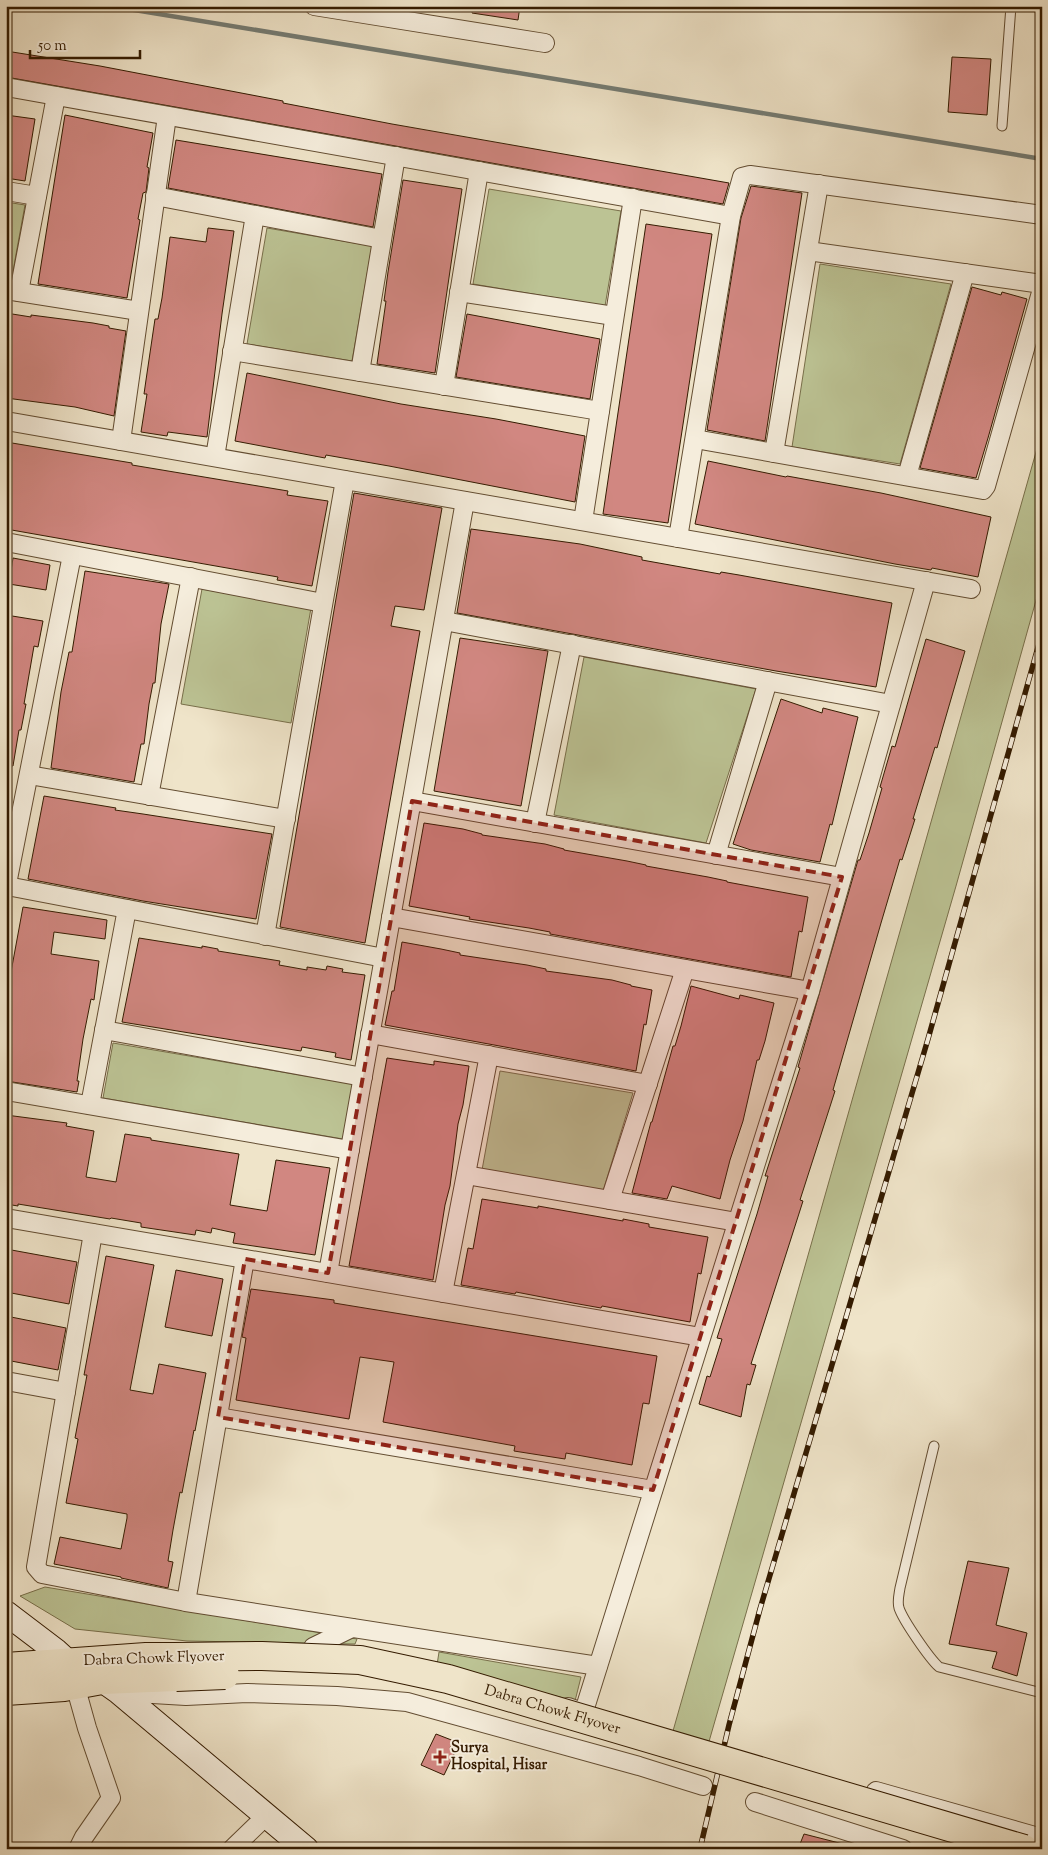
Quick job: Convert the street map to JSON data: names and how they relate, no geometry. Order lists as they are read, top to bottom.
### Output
{
  "streets": {
    "main road": ["Dabra Chowk Flyover"]
  },
  "places": {
    "health": ["Surya Hospital, Hisar"]
  },
  "scale_bar": "50 m"
}
